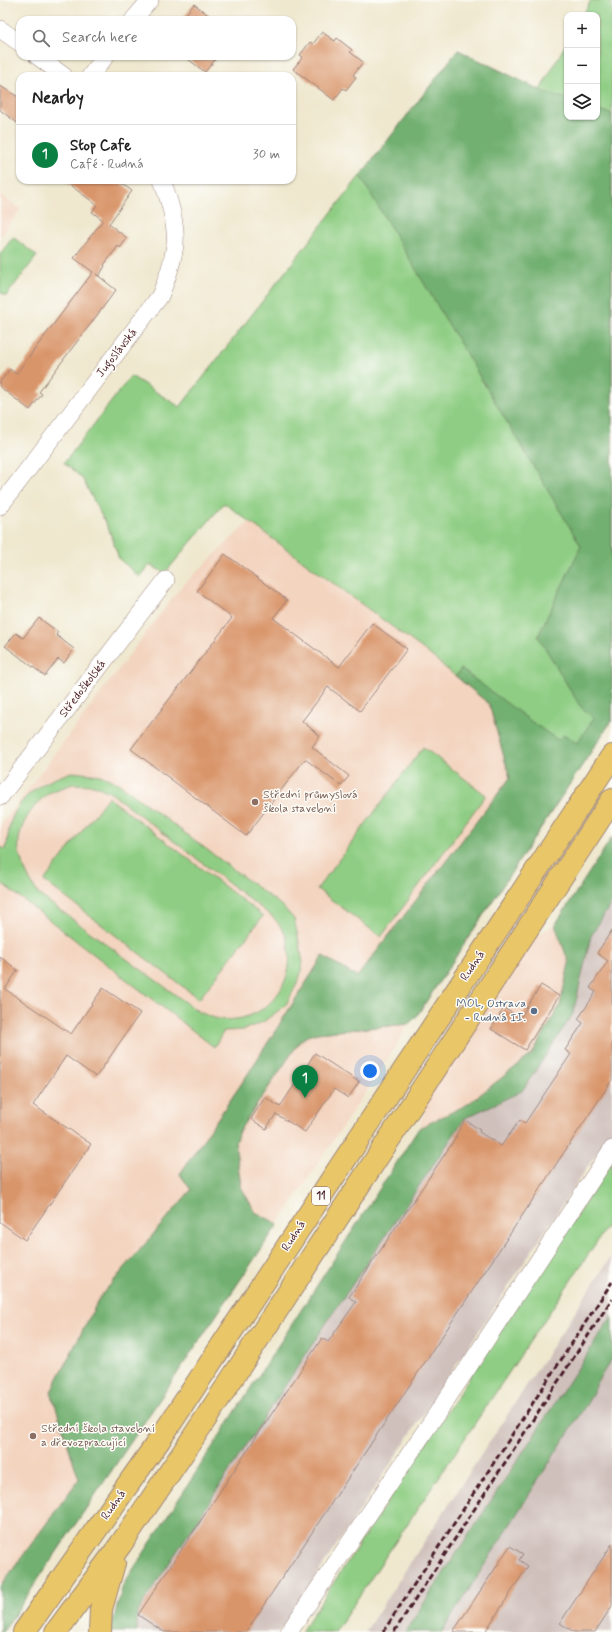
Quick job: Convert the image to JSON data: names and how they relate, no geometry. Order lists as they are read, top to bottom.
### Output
{
  "streets": {
    "highway": ["Rudná", "11"],
    "street": ["Jugoslávská", "Středoškolská"]
  },
  "places": ["Střední průmyslová škola stavební", "MOL, Ostrava - Rudná II.", "Střední škola stavební a dřevozpracující"],
  "page": {
    "map_buttons": ["+", "−"],
    "search": "Search here",
    "heading": "Nearby",
    "list": [
      {
        "mark": "1",
        "name": "Stop Cafe",
        "note": "Café · Rudná",
        "value": "30 m"
      }
    ],
    "pins": "1"
  }
}
